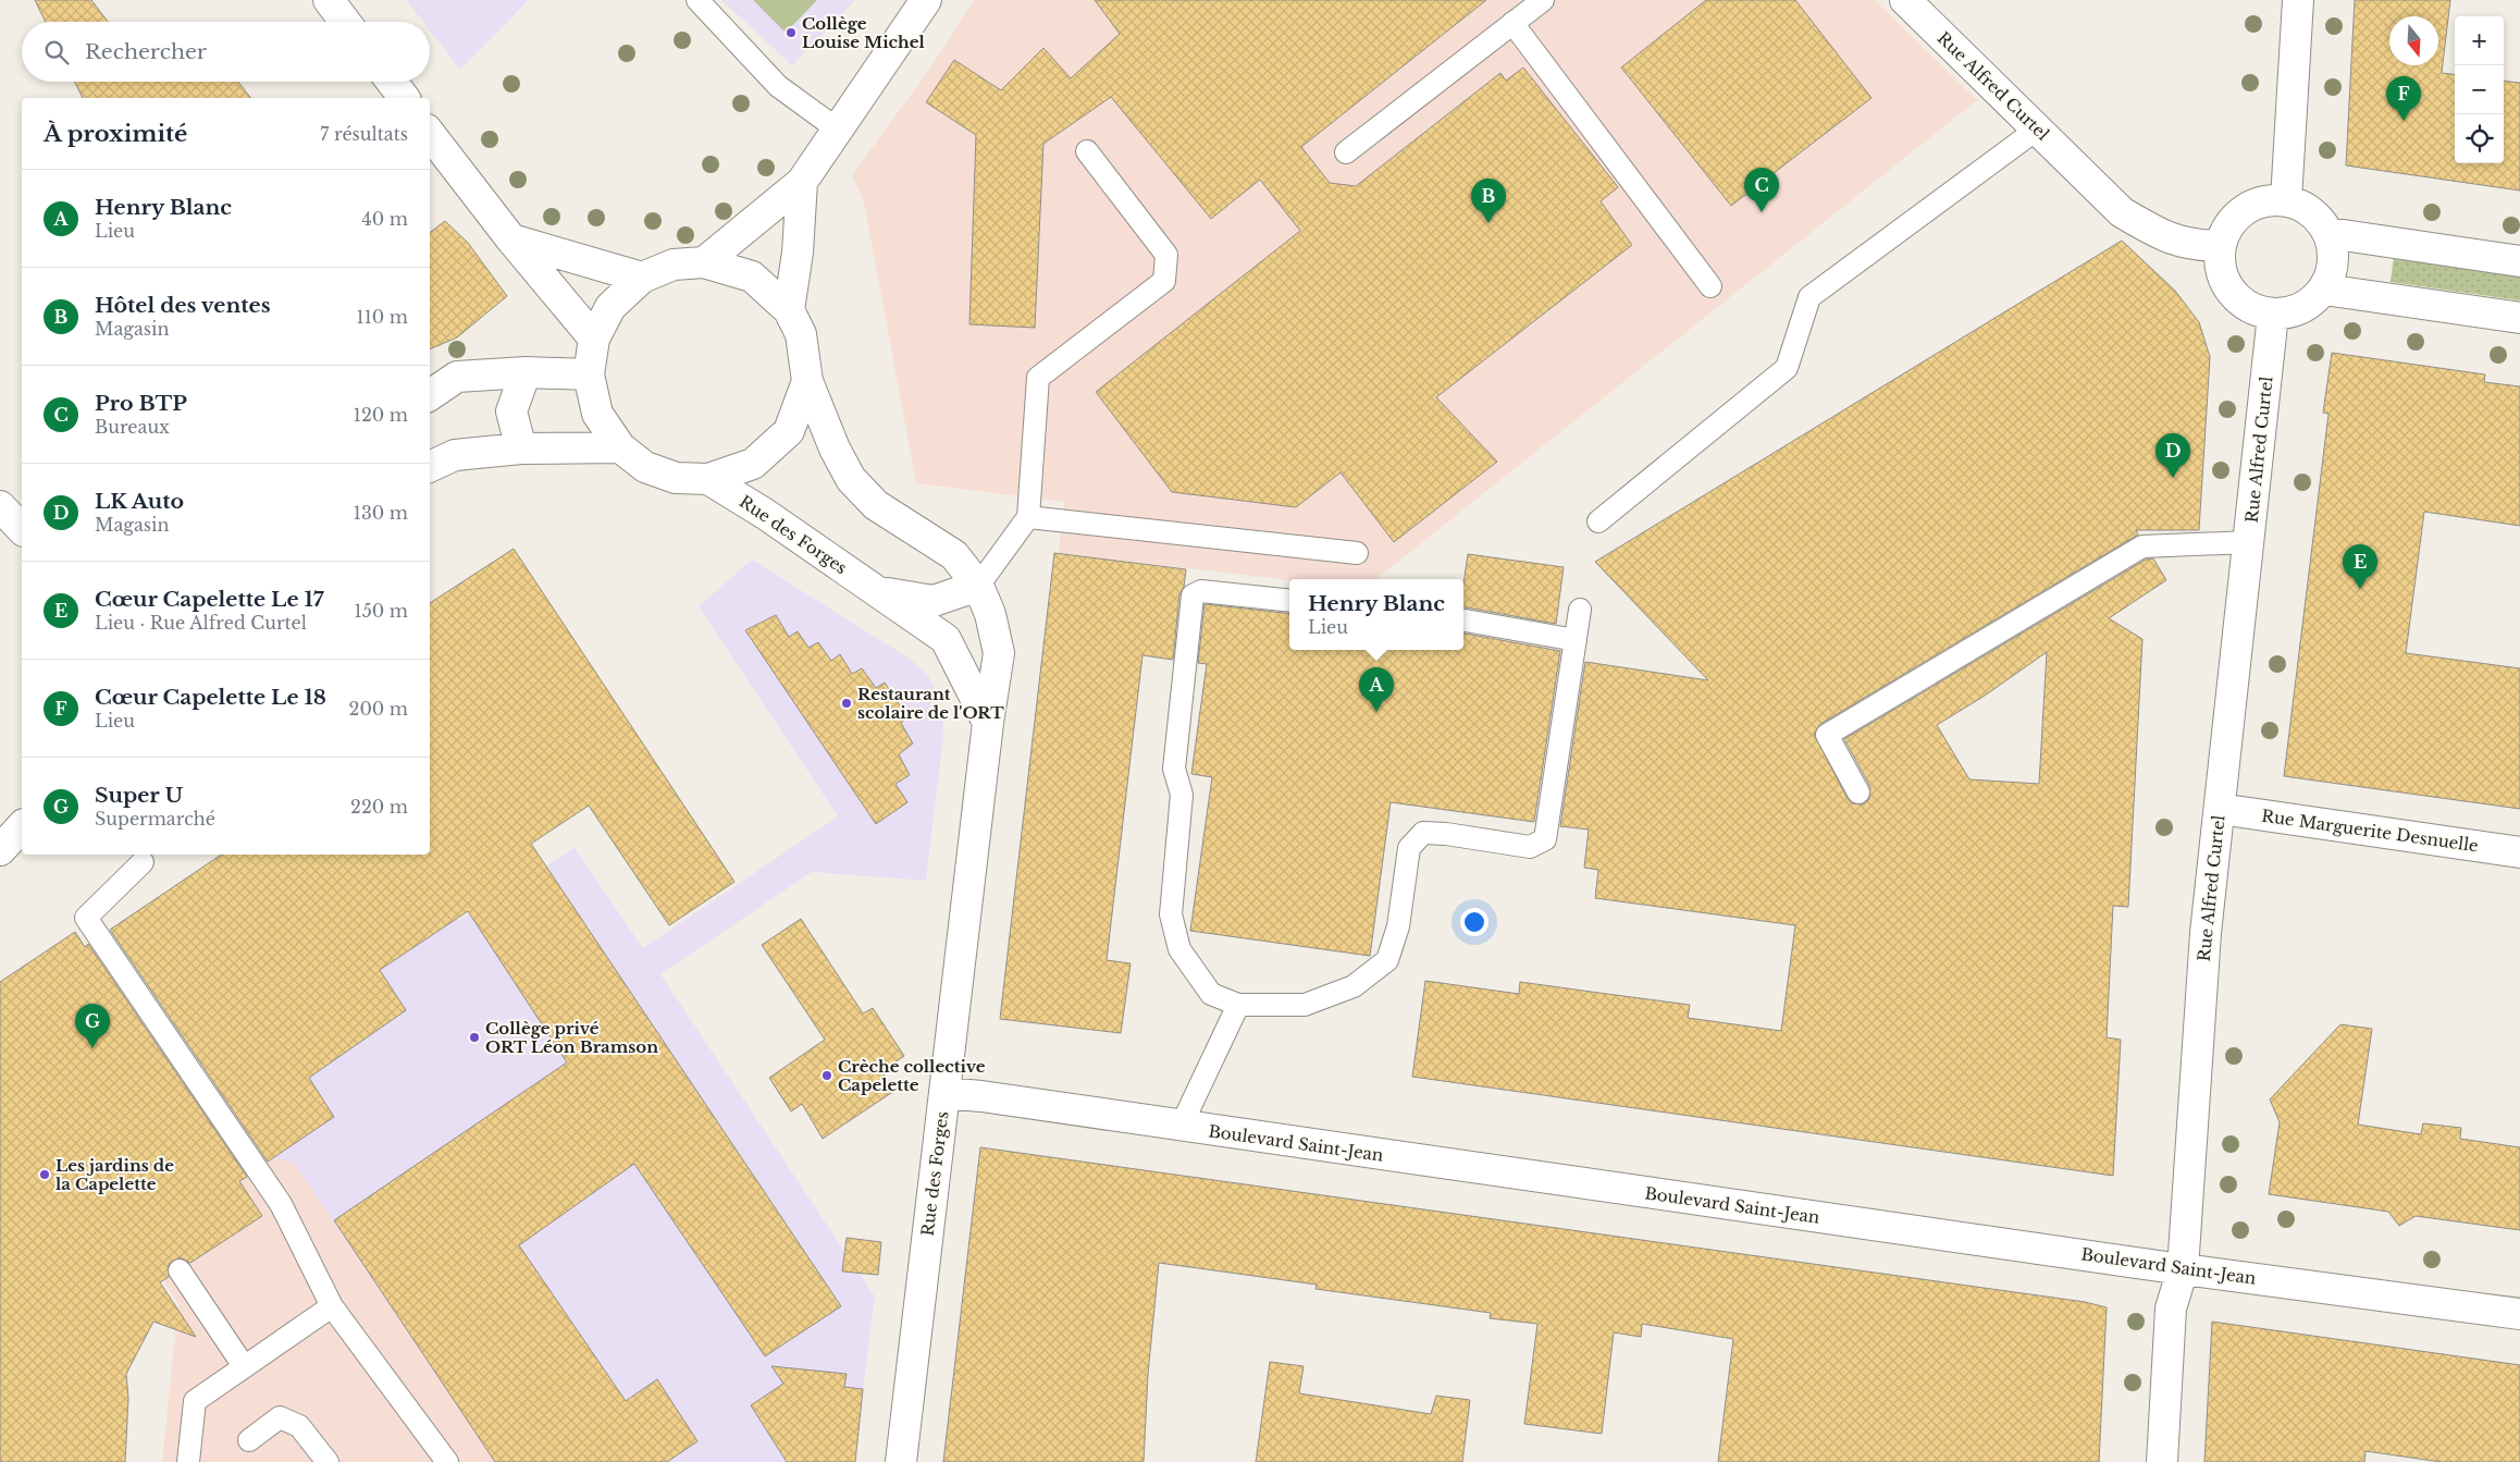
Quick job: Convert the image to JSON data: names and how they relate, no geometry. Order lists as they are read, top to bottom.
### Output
{
  "streets": {
    "street": [
      "Rue Alfred Curtel",
      "Rue des Forges",
      "Rue Marguerite Desnuelle",
      "Boulevard Saint-Jean"
    ]
  },
  "crossings": [
    ["Rue Alfred Curtel", "Rue Marguerite Desnuelle"],
    ["Rue Alfred Curtel", "Boulevard Saint-Jean"],
    ["Rue des Forges", "Boulevard Saint-Jean"]
  ],
  "places": [
    "Collège Louise Michel",
    "Restaurant scolaire de l'ORT",
    "Collège privé ORT Léon Bramson",
    "Crèche collective Capelette",
    "Les jardins de la Capelette"
  ],
  "north": "bottom",
  "page": {
    "map_buttons": ["+", "−"],
    "search": "Rechercher",
    "pins": [
      "F",
      "C",
      "B",
      "D",
      "E",
      "A",
      "G"
    ],
    "heading": ["À proximité", "7 résultats"],
    "list": [
      {
        "mark": "A",
        "name": "Henry Blanc",
        "note": "Lieu",
        "value": "40 m"
      },
      {
        "mark": "B",
        "name": "Hôtel des ventes",
        "note": "Magasin",
        "value": "110 m"
      },
      {
        "mark": "C",
        "name": "Pro BTP",
        "note": "Bureaux",
        "value": "120 m"
      },
      {
        "mark": "D",
        "name": "LK Auto",
        "note": "Magasin",
        "value": "130 m"
      },
      {
        "mark": "E",
        "name": "Cœur Capelette Le 17",
        "note": "Lieu · Rue Alfred Curtel",
        "value": "150 m"
      },
      {
        "mark": "F",
        "name": "Cœur Capelette Le 18",
        "note": "Lieu",
        "value": "200 m"
      },
      {
        "mark": "G",
        "name": "Super U",
        "note": "Supermarché",
        "value": "220 m"
      }
    ],
    "popup": ["Henry Blanc", "Lieu"]
  }
}
